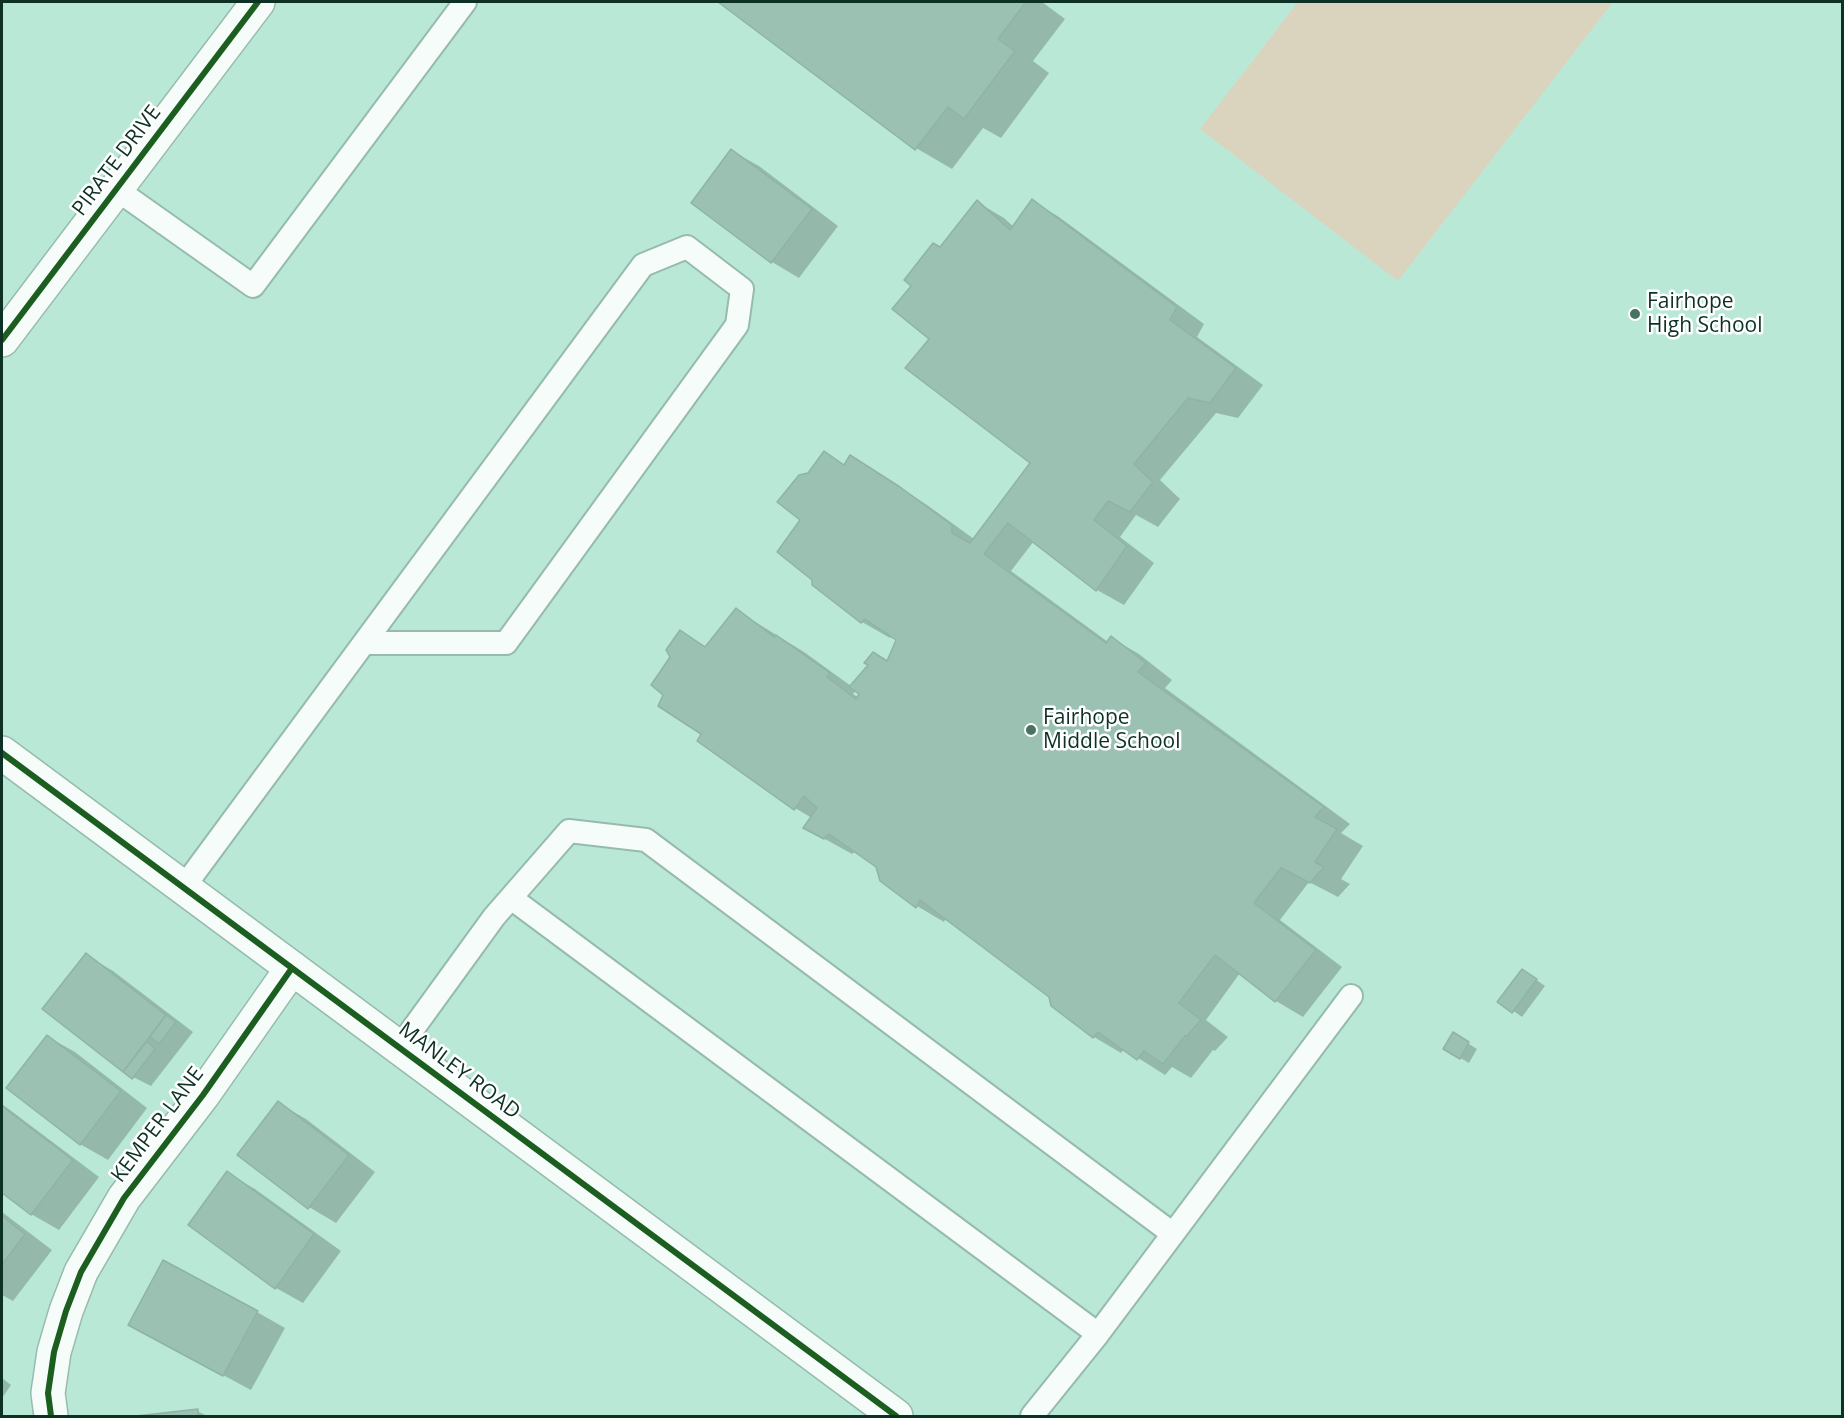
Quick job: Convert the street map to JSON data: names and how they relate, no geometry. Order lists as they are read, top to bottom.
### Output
{
  "streets": {
    "street": ["PIRATE DRIVE", "MANLEY ROAD", "KEMPER LANE"]
  },
  "crossings": [
    ["MANLEY ROAD", "KEMPER LANE"]
  ],
  "places": ["Fairhope High School", "Fairhope Middle School"]
}
